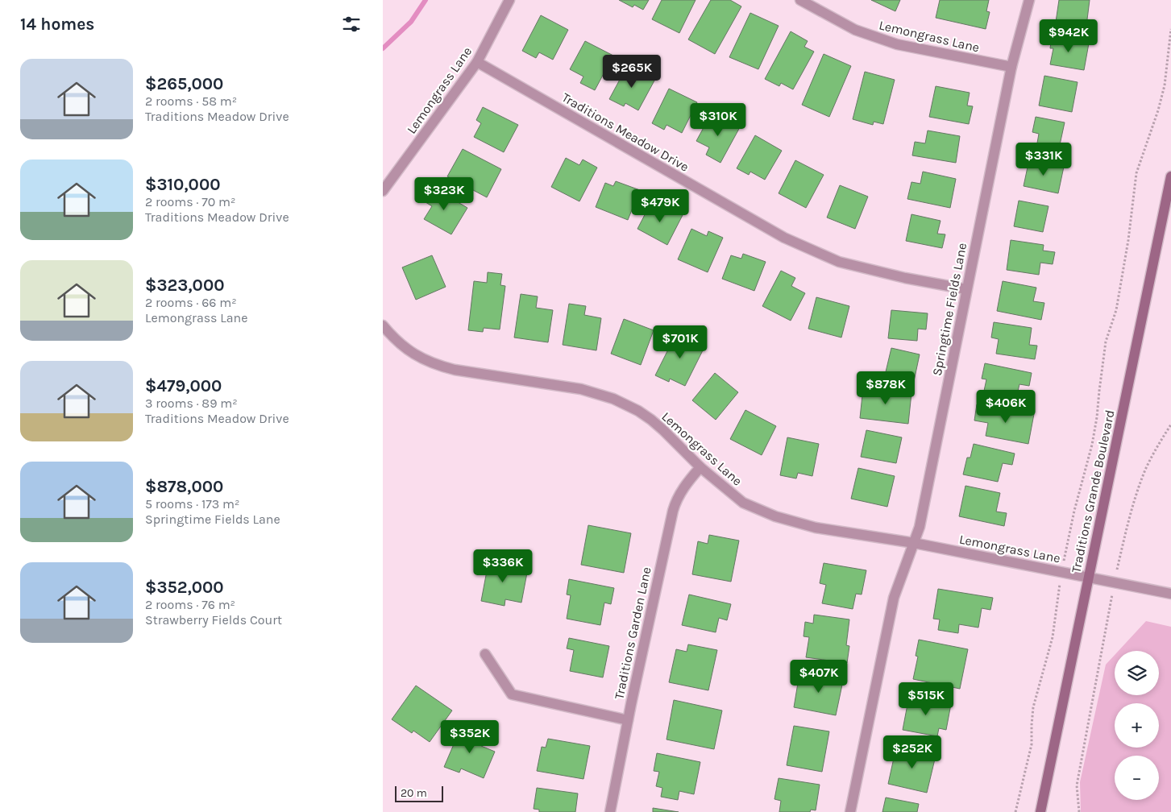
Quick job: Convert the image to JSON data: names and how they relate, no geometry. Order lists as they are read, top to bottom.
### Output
{
  "streets": {
    "main road": ["Traditions Grande Boulevard"],
    "street": [
      "Lemongrass Lane",
      "Traditions Meadow Drive",
      "Springtime Fields Lane",
      "Traditions Garden Lane"
    ]
  },
  "crossings": [
    ["Lemongrass Lane", "Traditions Meadow Drive"],
    ["Lemongrass Lane", "Springtime Fields Lane"],
    ["Lemongrass Lane", "Traditions Grande Boulevard"],
    ["Lemongrass Lane", "Traditions Garden Lane"],
    ["Traditions Meadow Drive", "Springtime Fields Lane"]
  ],
  "scale_bar": "20 m",
  "page": {
    "heading": "14 homes",
    "price": [
      "$942K",
      "$265K",
      "$310K",
      "$331K",
      "$323K",
      "$479K",
      "$701K",
      "$878K",
      "$406K",
      "$336K",
      "$407K",
      "$515K",
      "$352K",
      "$252K"
    ],
    "list": [
      {
        "name": "$265,000",
        "note": "2 rooms · 58 m² · Traditions Meadow Drive"
      },
      {
        "name": "$310,000",
        "note": "2 rooms · 70 m² · Traditions Meadow Drive"
      },
      {
        "name": "$323,000",
        "note": "2 rooms · 66 m² · Lemongrass Lane"
      },
      {
        "name": "$479,000",
        "note": "3 rooms · 89 m² · Traditions Meadow Drive"
      },
      {
        "name": "$878,000",
        "note": "5 rooms · 173 m² · Springtime Fields Lane"
      },
      {
        "name": "$352,000",
        "note": "2 rooms · 76 m² · Strawberry Fields Court"
      }
    ],
    "map_buttons": ["+", "−"],
    "scale": "20 m"
  }
}
